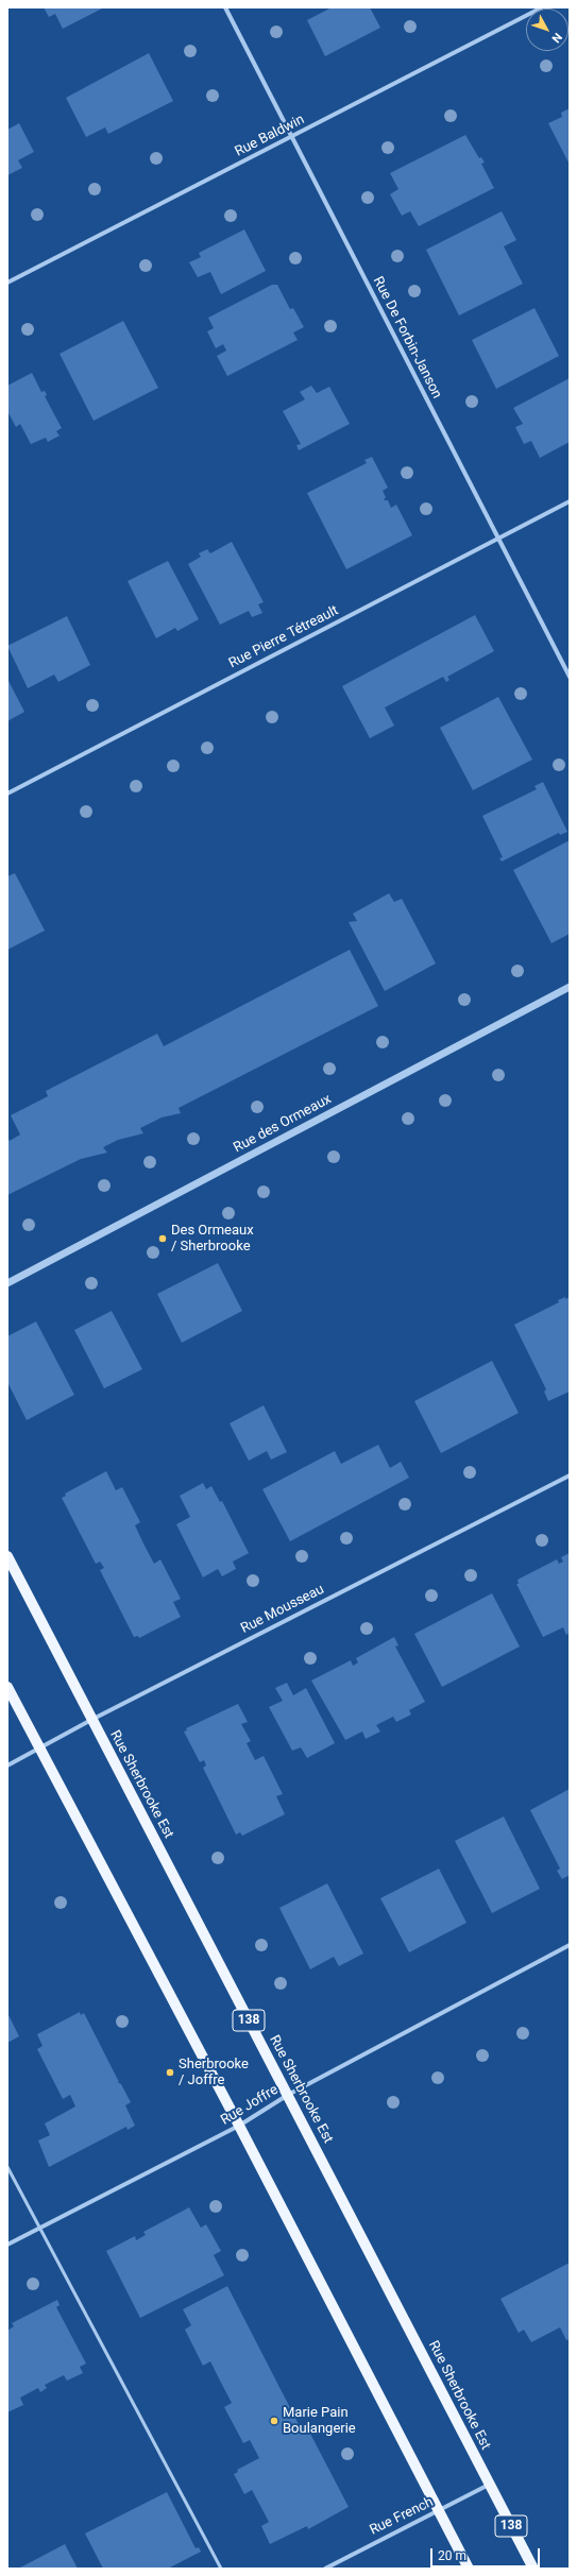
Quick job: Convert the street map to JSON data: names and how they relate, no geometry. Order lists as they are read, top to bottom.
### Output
{
  "streets": {
    "main road": ["Rue Sherbrooke Est", "138"],
    "street": [
      "Rue Baldwin",
      "Rue De Forbin-Janson",
      "Rue Pierre Tétreault",
      "Rue des Ormeaux",
      "Rue Mousseau",
      "Rue Joffre",
      "Rue French"
    ]
  },
  "crossings": [
    ["Rue Baldwin", "Rue De Forbin-Janson"],
    ["Rue De Forbin-Janson", "Rue Pierre Tétreault"],
    ["Rue Mousseau", "Rue Sherbrooke Est"],
    ["Rue Sherbrooke Est", "Rue Joffre"],
    ["Rue Sherbrooke Est", "Rue French"]
  ],
  "places": ["Des Ormeaux / Sherbrooke", "Sherbrooke / Joffre", "Marie Pain Boulangerie"],
  "scale_bar": "20 m",
  "north": "bottom right"
}
